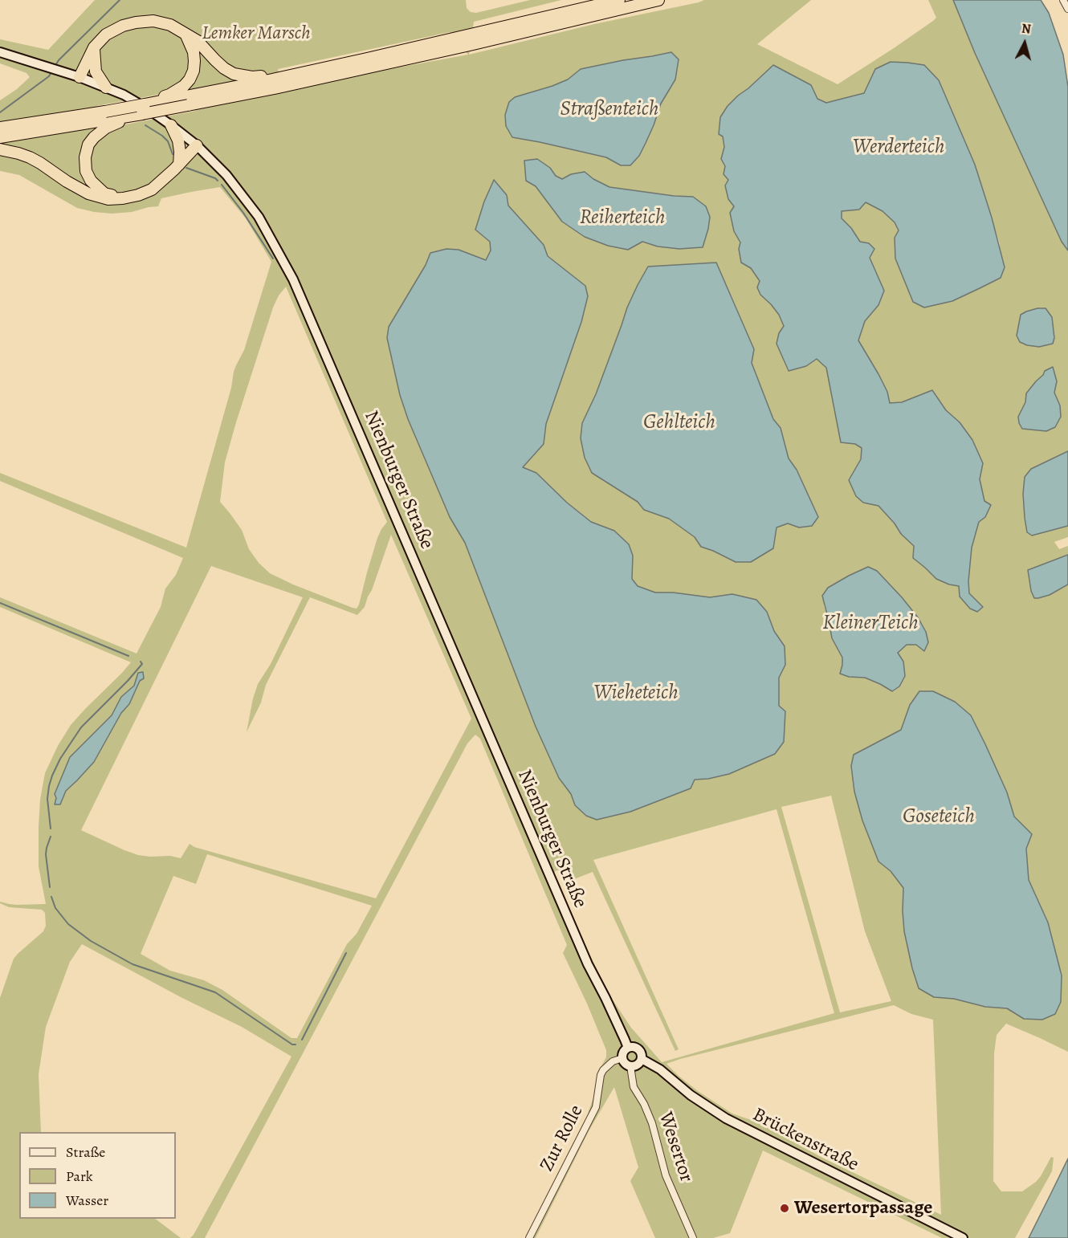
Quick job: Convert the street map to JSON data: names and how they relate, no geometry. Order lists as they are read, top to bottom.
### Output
{
  "streets": {
    "street": [
      "Nienburger Straße",
      "Zur Rolle",
      "Brückenstraße",
      "Wesertor"
    ]
  },
  "crossings": [
    ["Nienburger Straße", "Zur Rolle"],
    ["Nienburger Straße", "Brückenstraße"],
    ["Nienburger Straße", "Wesertor"],
    ["Zur Rolle", "Brückenstraße"],
    ["Zur Rolle", "Wesertor"],
    ["Brückenstraße", "Wesertor"]
  ],
  "water": [
    "Straßenteich",
    "Werderteich",
    "Reiherteich",
    "Gehlteich",
    "KleinerTeich",
    "Wieheteich",
    "Goseteich"
  ],
  "parks": ["Lemker Marsch"],
  "places": ["Wesertorpassage"],
  "legend": ["Straße", "Park", "Wasser"],
  "north": "top"
}
